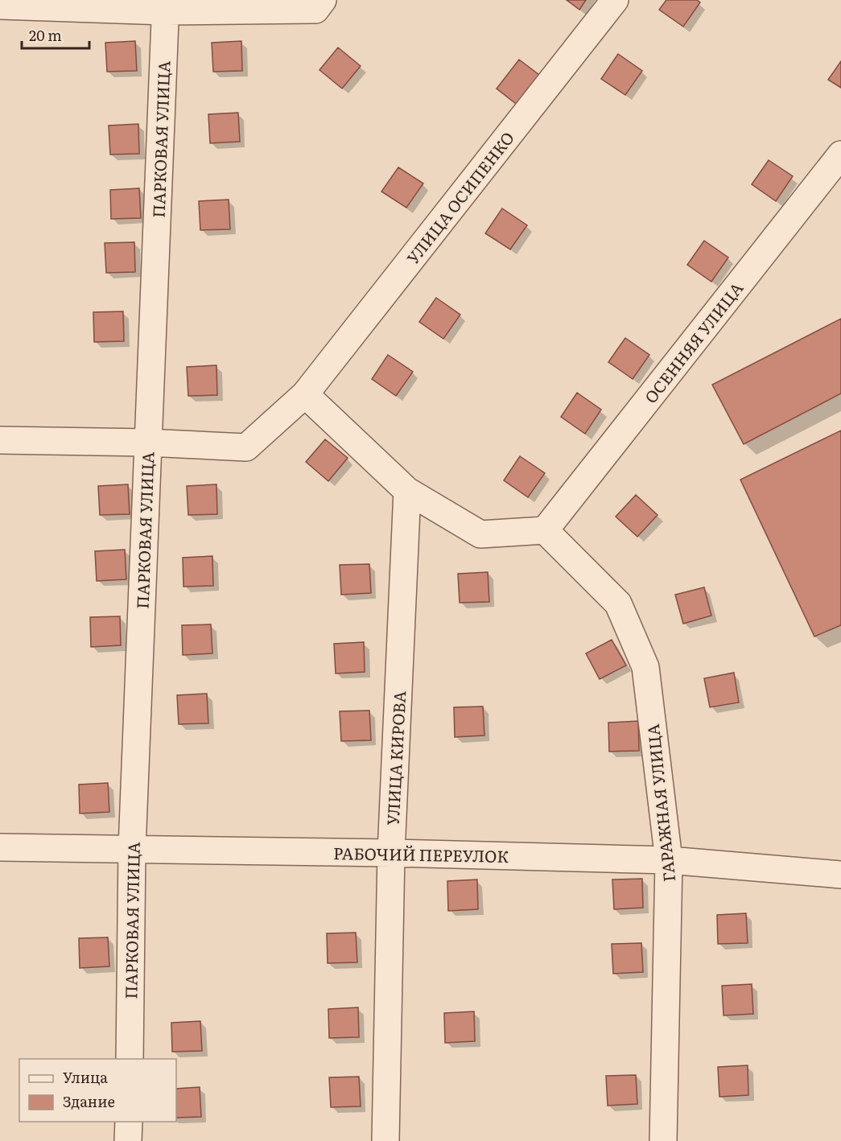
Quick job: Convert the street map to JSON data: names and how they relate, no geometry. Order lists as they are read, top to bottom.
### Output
{
  "streets": {
    "street": [
      "ПАРКОВАЯ УЛИЦА",
      "УЛИЦА ОСИПЕНКО",
      "ОСЕННЯЯ УЛИЦА",
      "УЛИЦА КИРОВА",
      "ГАРАЖНАЯ УЛИЦА",
      "РАБОЧИЙ ПЕРЕУЛОК"
    ]
  },
  "crossings": [
    ["ПАРКОВАЯ УЛИЦА", "УЛИЦА ОСИПЕНКО"],
    ["ПАРКОВАЯ УЛИЦА", "РАБОЧИЙ ПЕРЕУЛОК"],
    ["ОСЕННЯЯ УЛИЦА", "ГАРАЖНАЯ УЛИЦА"],
    ["УЛИЦА КИРОВА", "РАБОЧИЙ ПЕРЕУЛОК"],
    ["ГАРАЖНАЯ УЛИЦА", "РАБОЧИЙ ПЕРЕУЛОК"]
  ],
  "legend": ["Улица", "Здание"],
  "scale_bar": "20 m"
}
